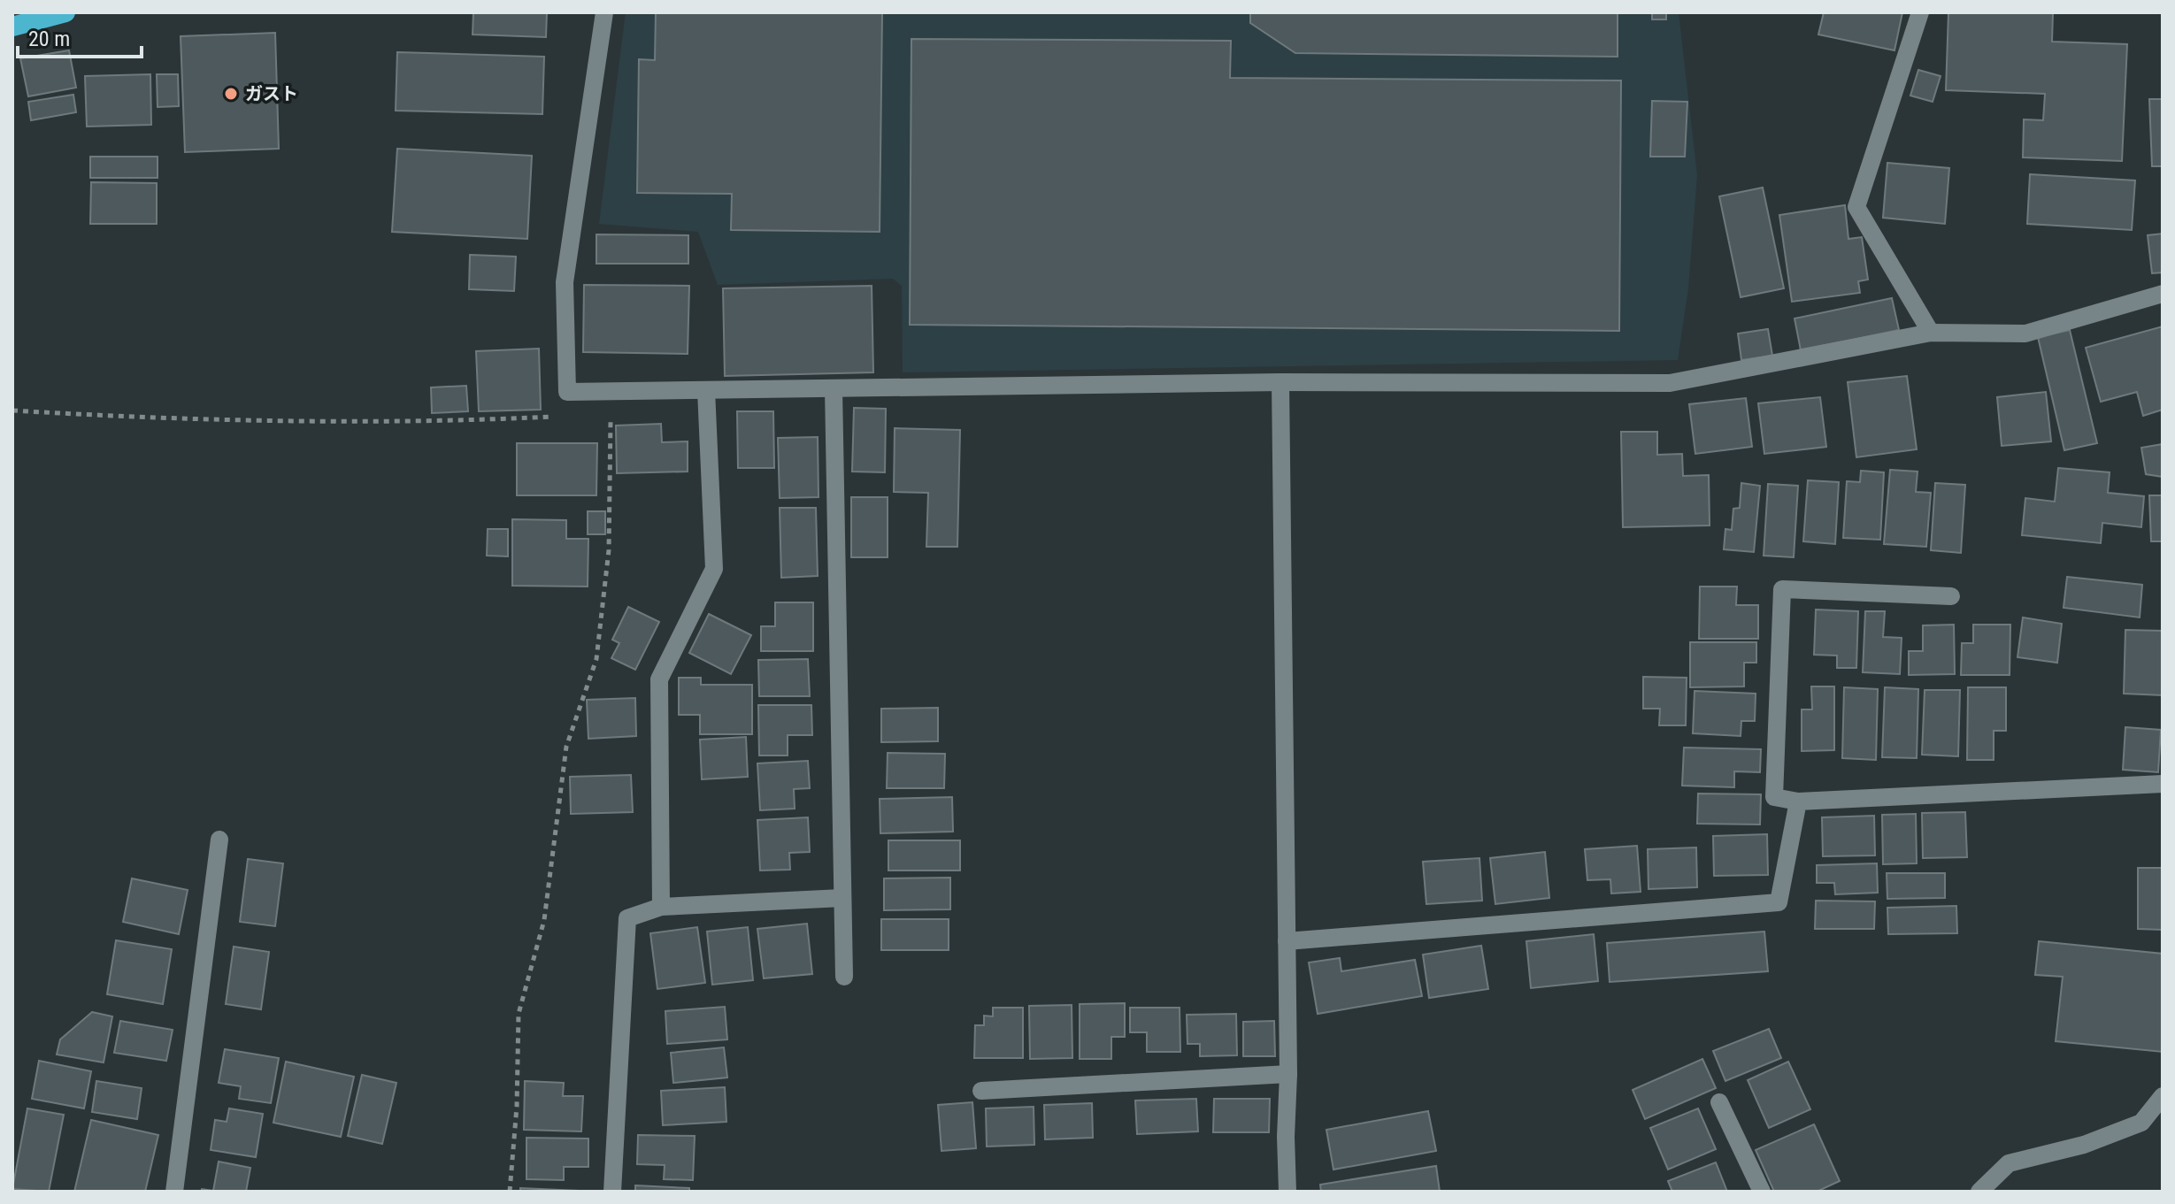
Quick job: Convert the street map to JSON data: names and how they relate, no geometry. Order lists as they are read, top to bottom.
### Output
{
  "places": ["ガスト"],
  "scale_bar": "20 m"
}
